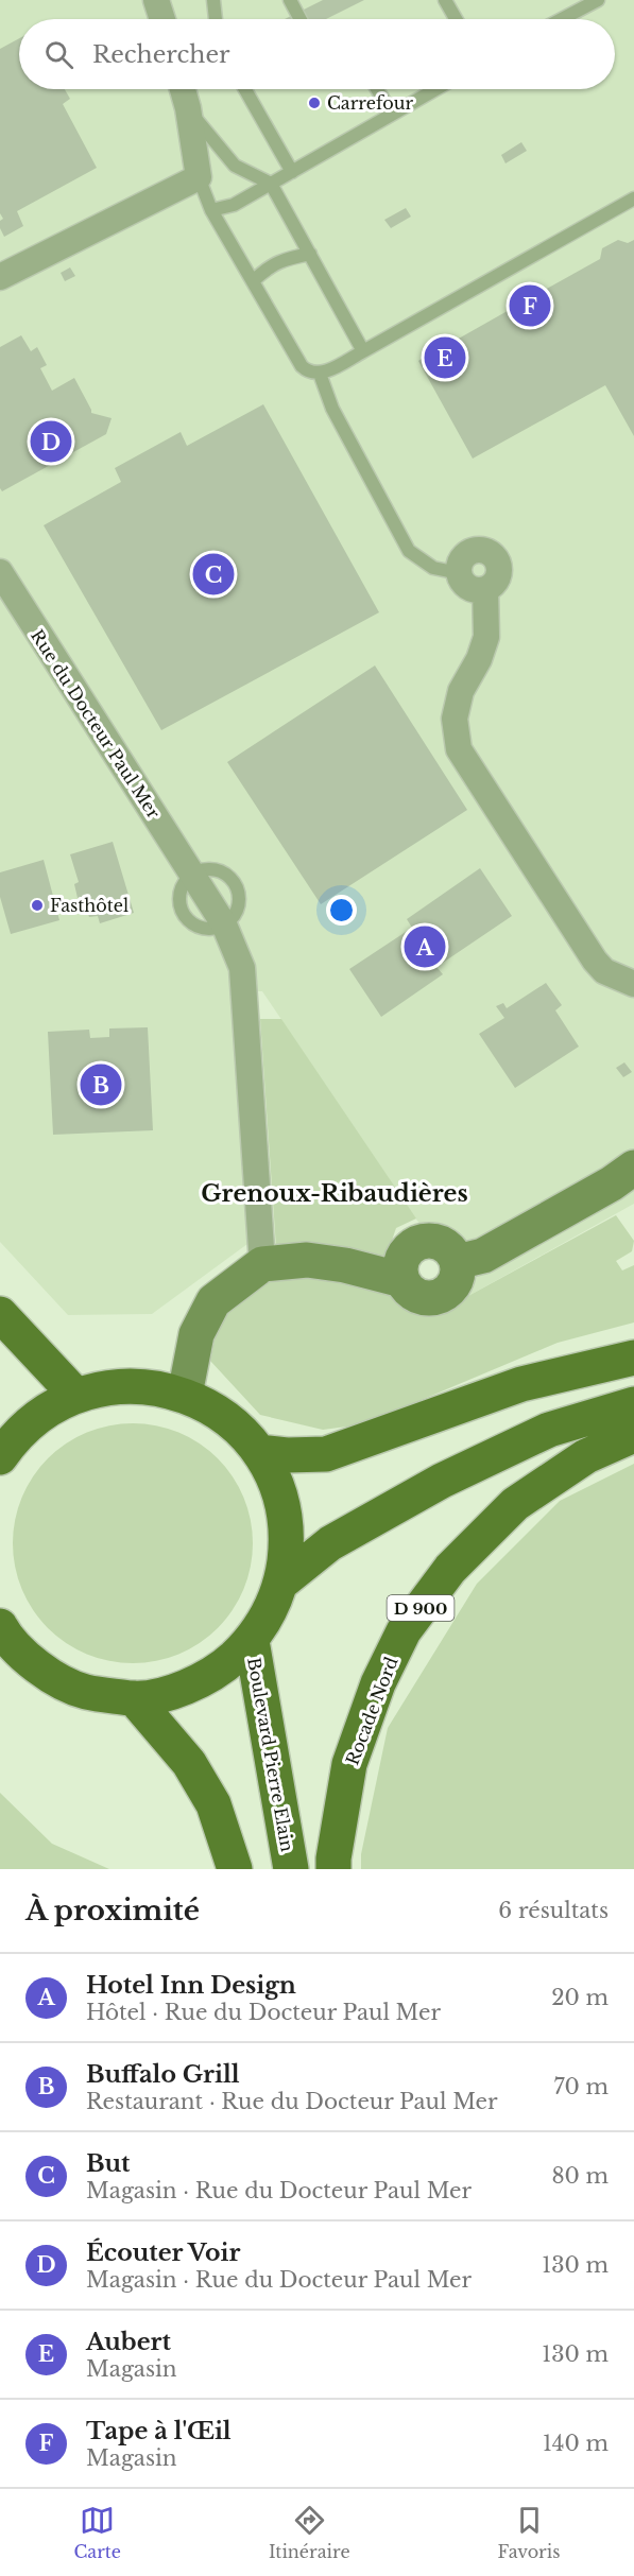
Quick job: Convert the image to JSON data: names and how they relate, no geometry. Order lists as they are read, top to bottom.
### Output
{
  "streets": {
    "main road": ["D 900", "Rocade Nord", "Boulevard Pierre Elain"],
    "street": ["Rue du Docteur Paul Mer"]
  },
  "districts": ["Grenoux-Ribaudières"],
  "places": ["Carrefour", "Fasthôtel"],
  "page": {
    "search": "Rechercher",
    "pins": [
      "F",
      "E",
      "D",
      "C",
      "A",
      "B"
    ],
    "heading": ["À proximité", "6 résultats"],
    "list": [
      {
        "mark": "A",
        "name": "Hotel Inn Design",
        "note": "Hôtel · Rue du Docteur Paul Mer",
        "value": "20 m"
      },
      {
        "mark": "B",
        "name": "Buffalo Grill",
        "note": "Restaurant · Rue du Docteur Paul Mer",
        "value": "70 m"
      },
      {
        "mark": "C",
        "name": "But",
        "note": "Magasin · Rue du Docteur Paul Mer",
        "value": "80 m"
      },
      {
        "mark": "D",
        "name": "Écouter Voir",
        "note": "Magasin · Rue du Docteur Paul Mer",
        "value": "130 m"
      },
      {
        "mark": "E",
        "name": "Aubert",
        "note": "Magasin",
        "value": "130 m"
      },
      {
        "mark": "F",
        "name": "Tape à l'Œil",
        "note": "Magasin",
        "value": "140 m"
      }
    ],
    "nav": ["Carte", "Itinéraire", "Favoris"]
  }
}
